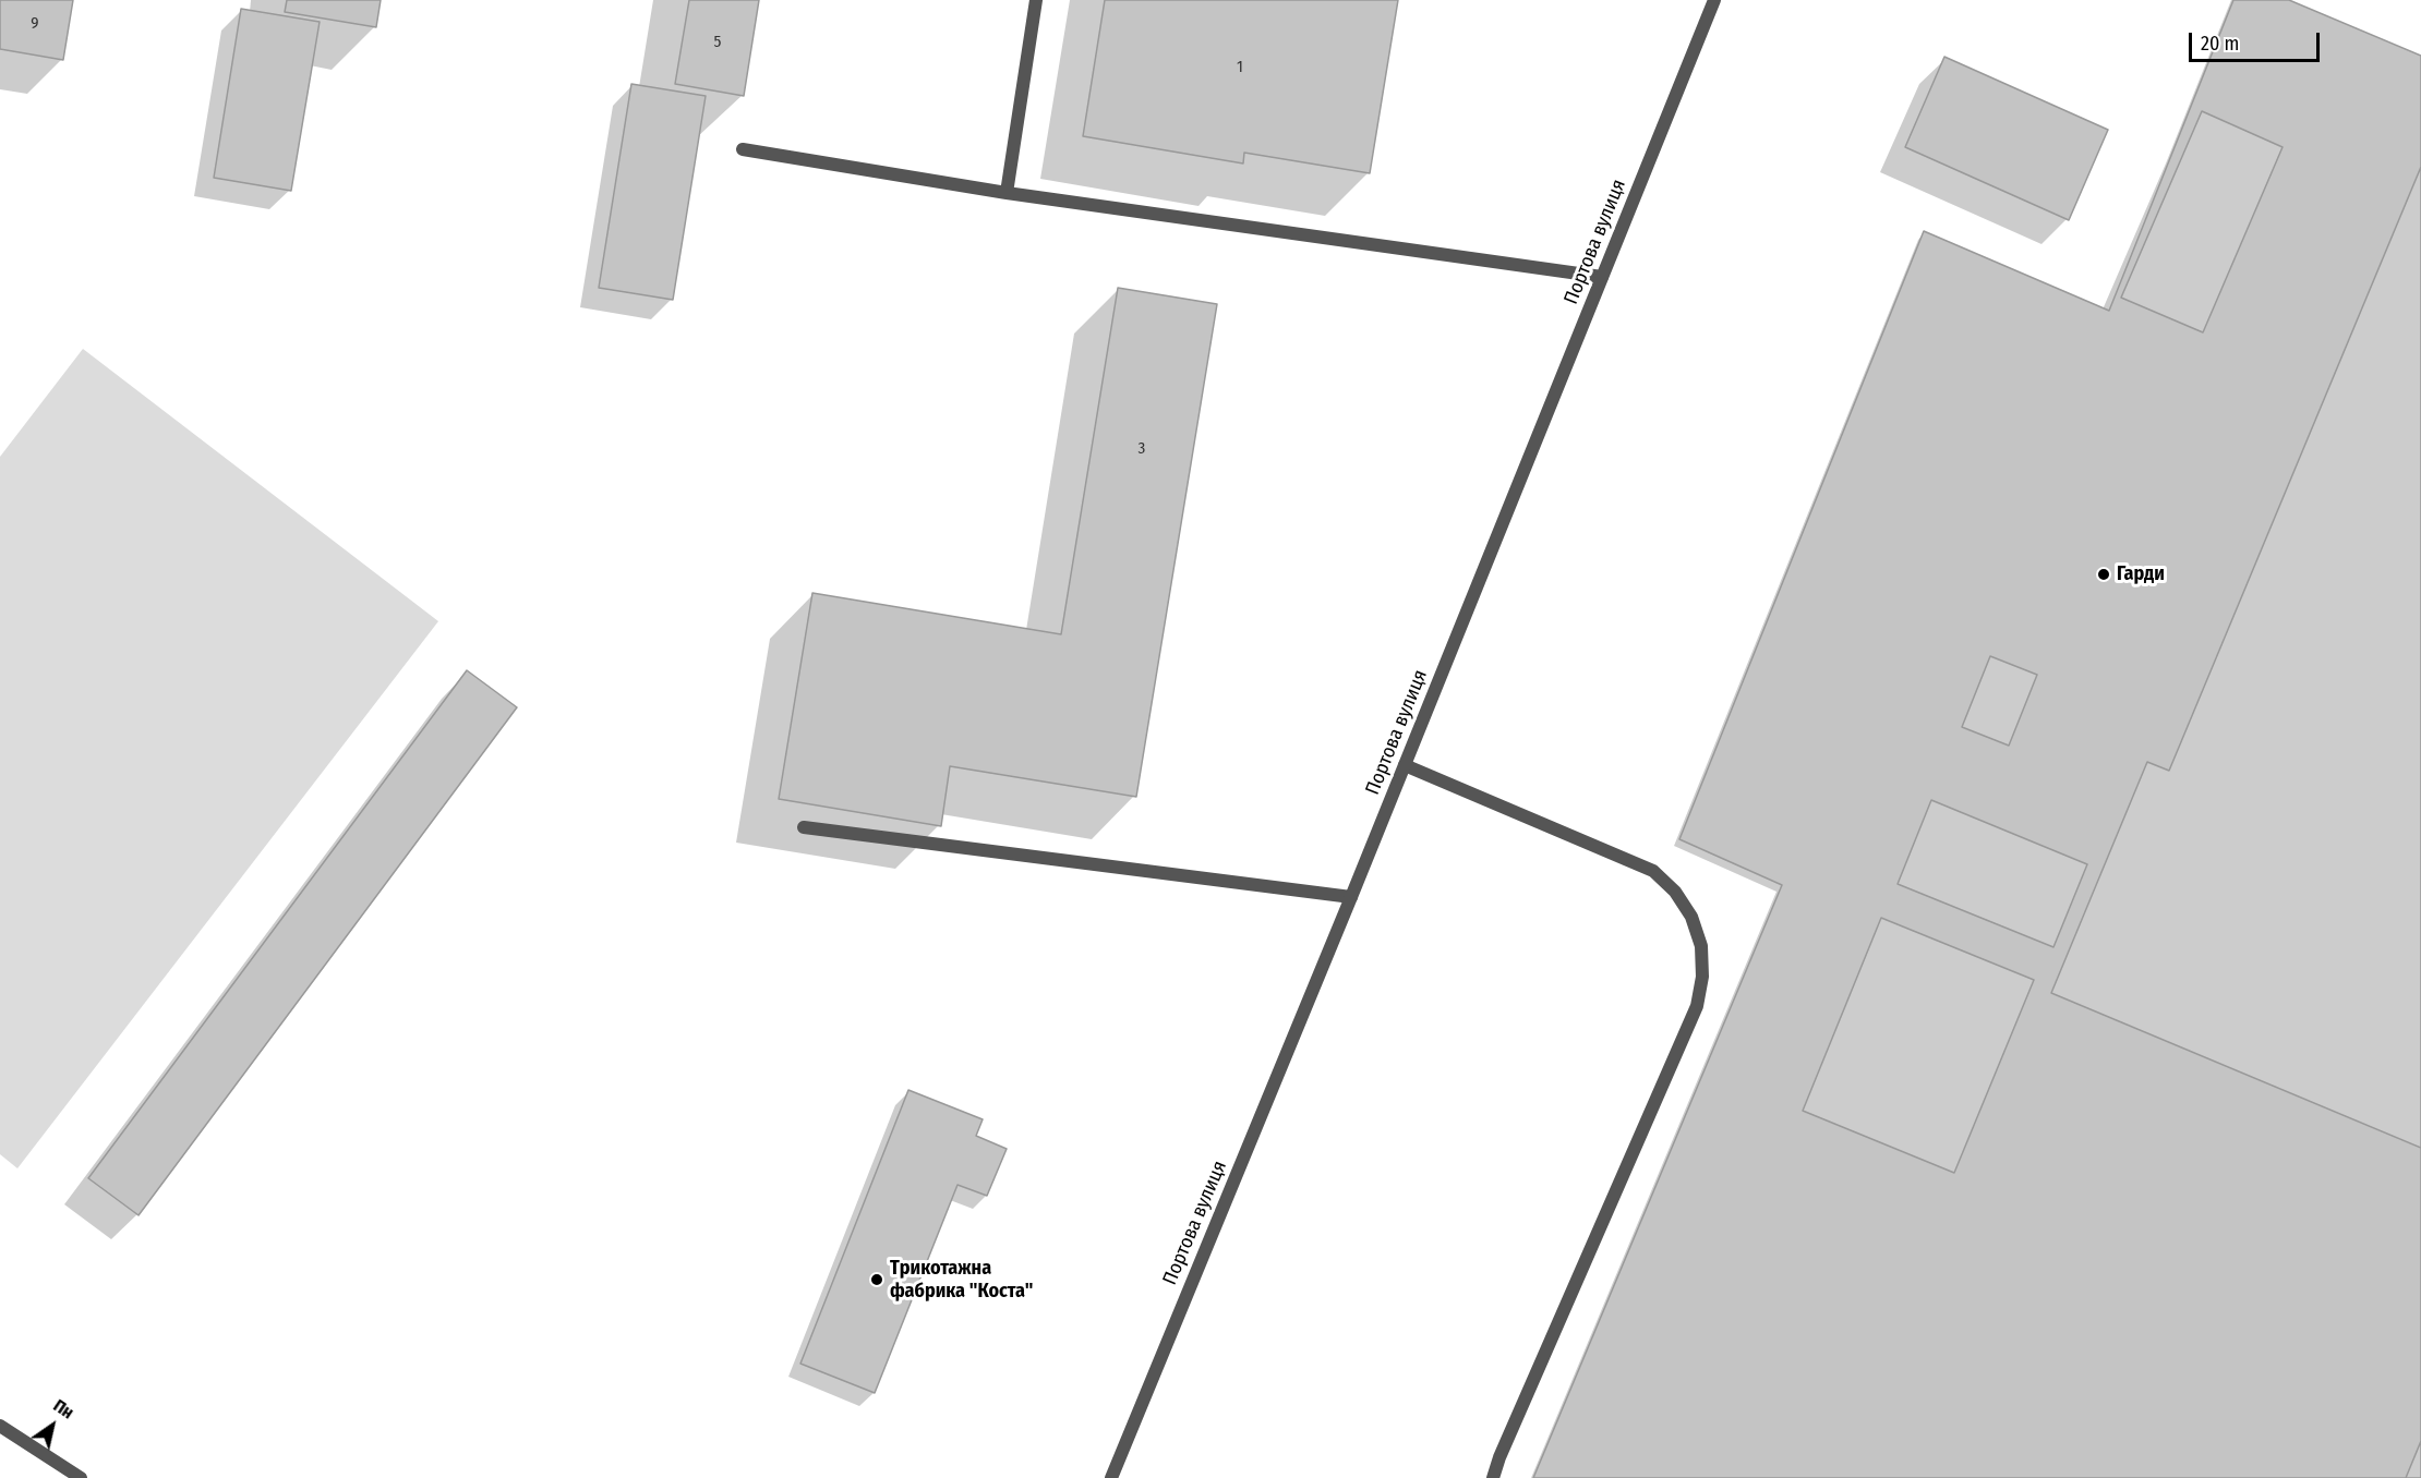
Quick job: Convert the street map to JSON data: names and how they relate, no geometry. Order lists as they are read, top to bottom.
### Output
{
  "streets": {
    "street": ["Портова вулиця"]
  },
  "places": ["Гарди", "Трикотажна фабрика \"Коста\""],
  "house_numbers": [
    "9",
    "5",
    "1",
    "3"
  ],
  "scale_bar": "20 m",
  "north": "top right"
}
